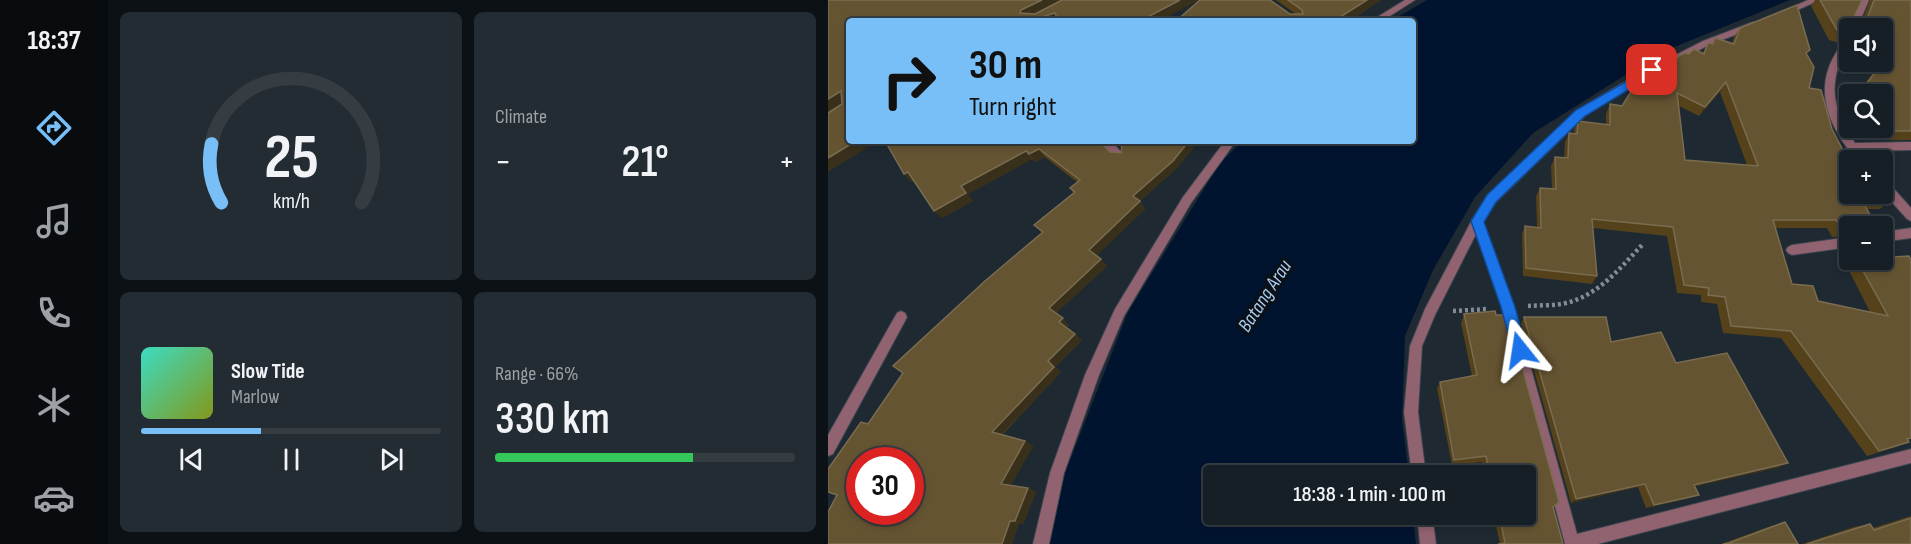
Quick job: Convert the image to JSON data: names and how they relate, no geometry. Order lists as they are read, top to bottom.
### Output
{
  "water": ["Batang Arau"],
  "page": {
    "tabs": "18:37",
    "tile": [
      "Climate",
      ["Range · 66%", "330 km"]
    ],
    "map_buttons": ["+", "−"],
    "turn": ["30 m", "Turn right"],
    "heat": ["−", "21°", "+"],
    "song": ["Slow Tide", "Marlow"],
    "limit": "30",
    "trip": "18:38 · 1 min · 100 m",
    "gauge": ["25", "km/h"]
  }
}
